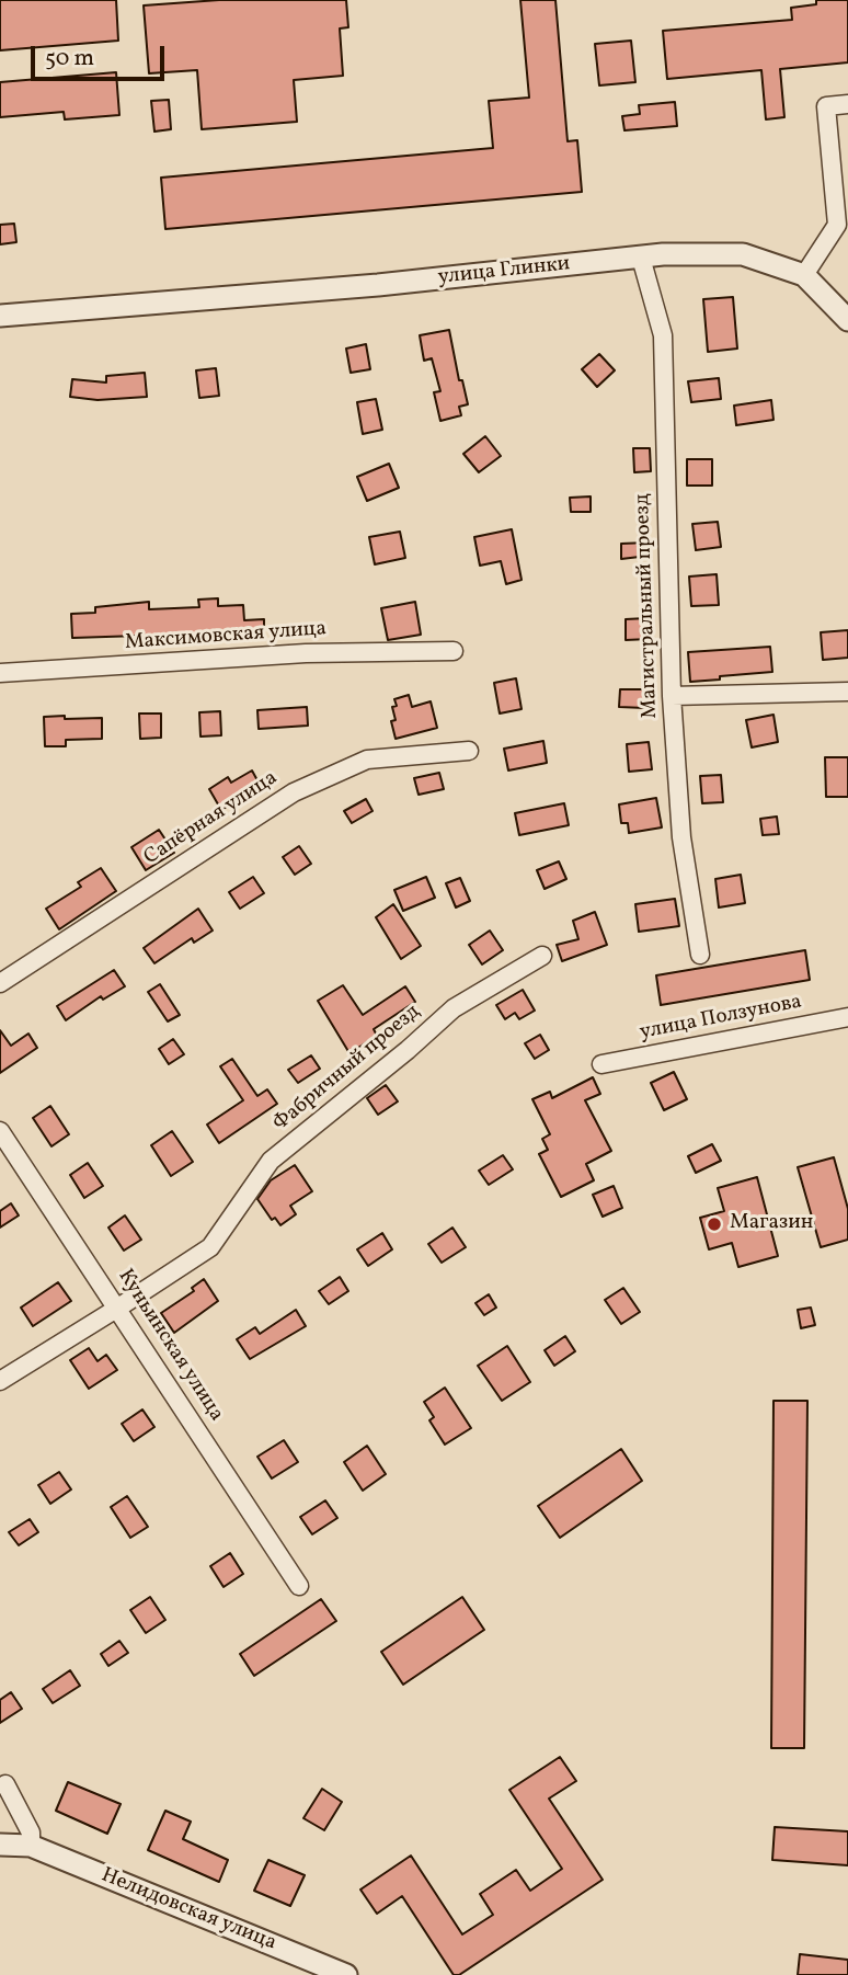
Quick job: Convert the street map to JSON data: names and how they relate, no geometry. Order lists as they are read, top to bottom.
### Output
{
  "streets": {
    "street": [
      "улица Глинки",
      "Магистральный проезд",
      "Максимовская улица",
      "Сапёрная улица",
      "улица Ползунова",
      "Фабричный проезд",
      "Куньинская улица",
      "Нелидовская улица"
    ]
  },
  "crossings": [
    ["улица Глинки", "Магистральный проезд"],
    ["Фабричный проезд", "Куньинская улица"]
  ],
  "places": ["Магазин"],
  "scale_bar": "50 m"
}
